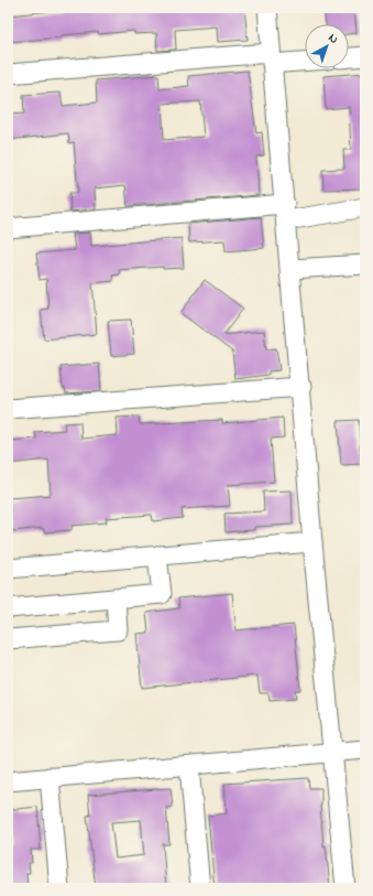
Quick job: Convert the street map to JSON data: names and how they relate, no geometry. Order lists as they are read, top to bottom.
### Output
{
  "north": "top right"
}
